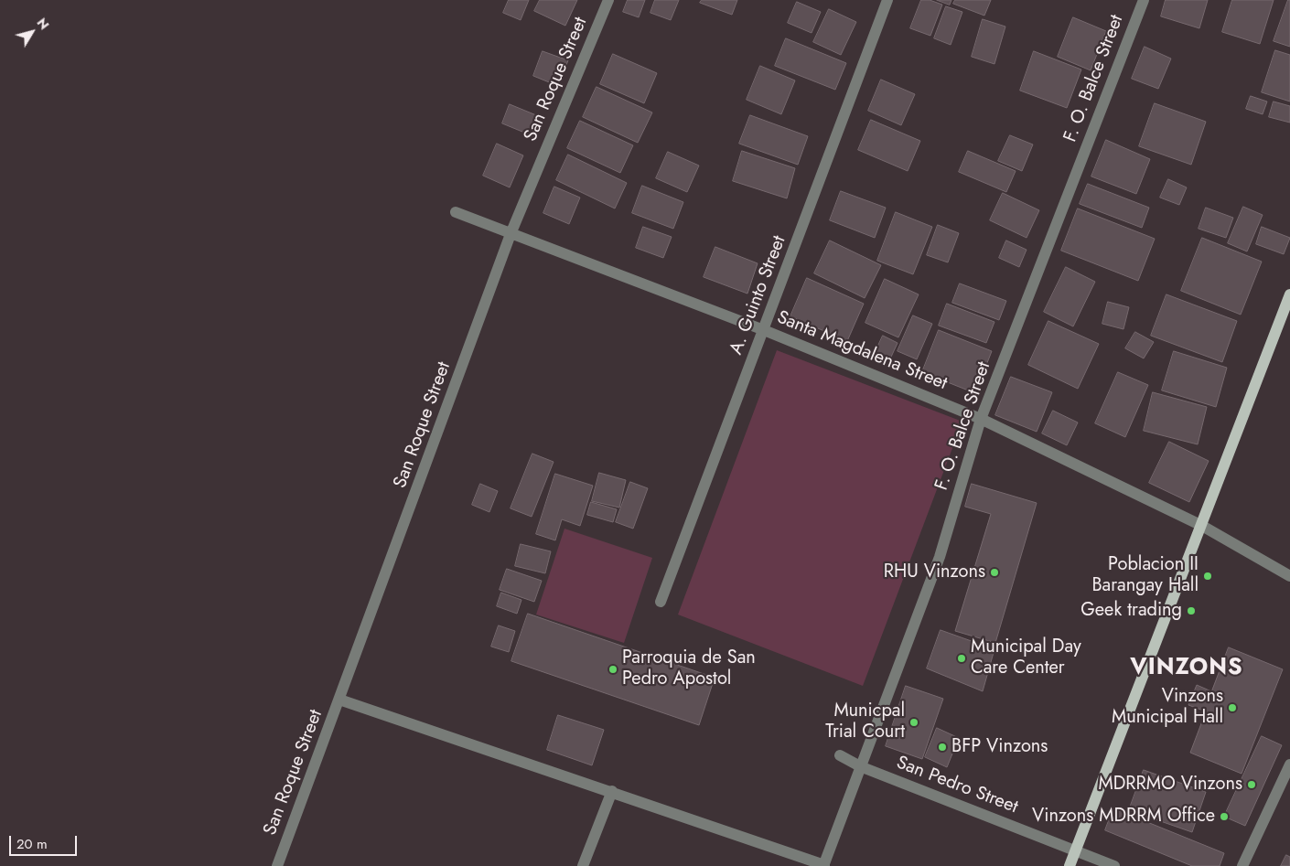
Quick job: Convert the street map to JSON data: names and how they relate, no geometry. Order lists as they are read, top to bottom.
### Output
{
  "streets": {
    "street": [
      "F. O. Balce Street",
      "San Roque Street",
      "A. Guinto Street",
      "Santa Magdalena Street",
      "San Pedro Street"
    ]
  },
  "crossings": [
    ["F. O. Balce Street", "Santa Magdalena Street"],
    ["F. O. Balce Street", "San Pedro Street"],
    ["San Roque Street", "Santa Magdalena Street"],
    ["A. Guinto Street", "Santa Magdalena Street"]
  ],
  "districts": ["VINZONS"],
  "places": [
    "RHU Vinzons",
    "Poblacion II Barangay Hall",
    "Geek trading",
    "Municipal Day Care Center",
    "Parroquia de San Pedro Apostol",
    "Vinzons Municipal Hall",
    "Municpal Trial Court",
    "BFP Vinzons",
    "MDRRMO Vinzons",
    "Vinzons MDRRM Office"
  ],
  "scale_bar": "20 m",
  "north": "top right"
}
